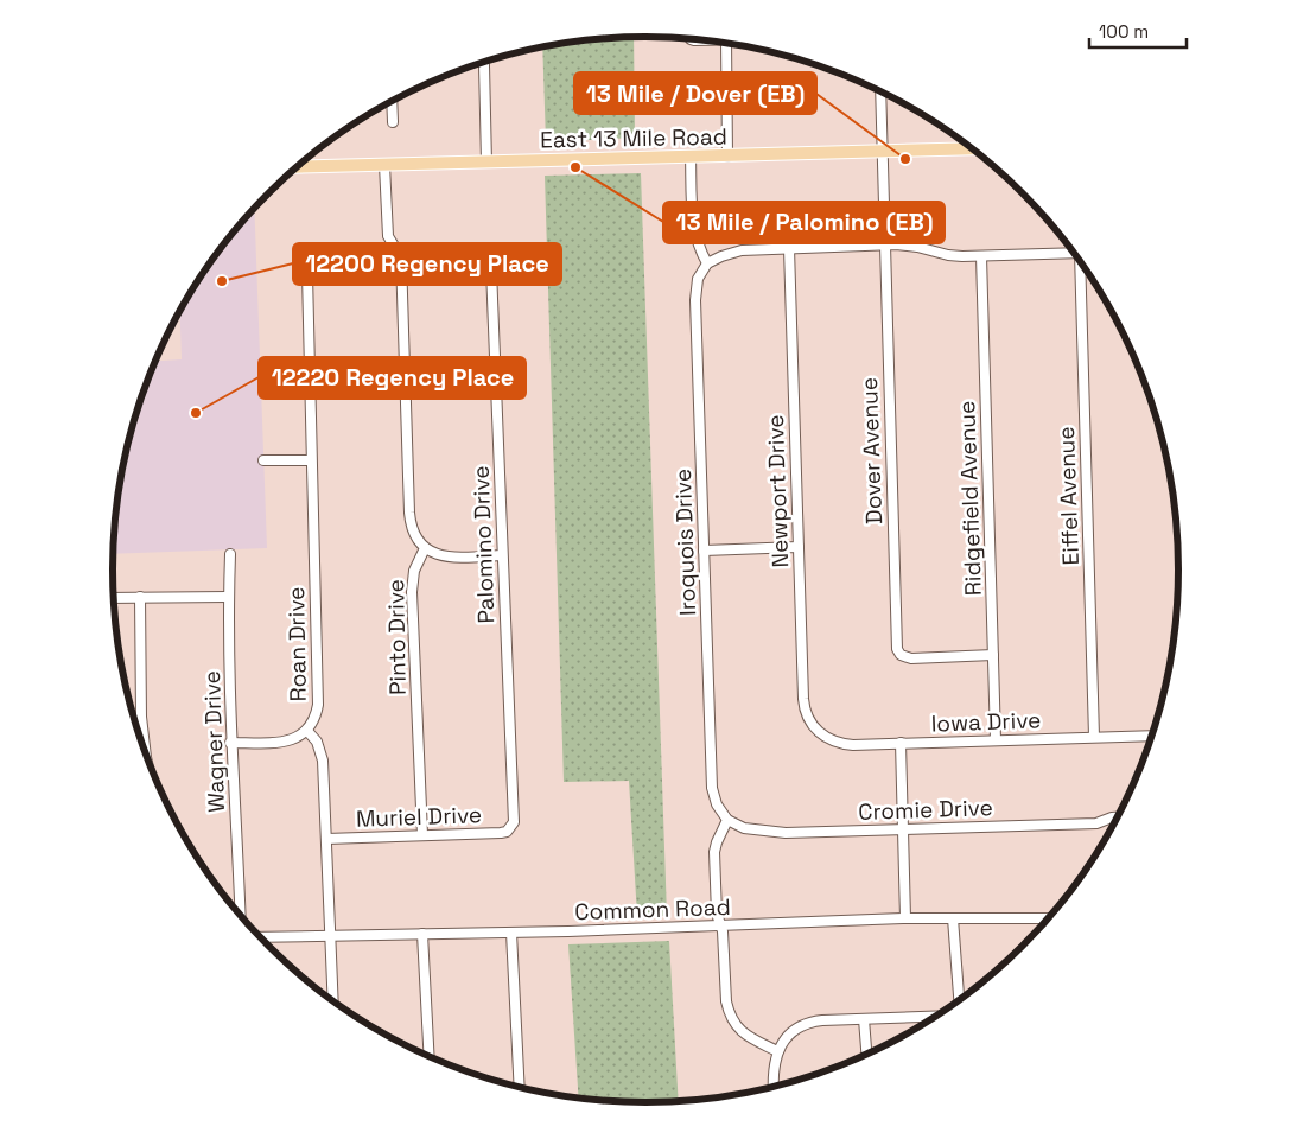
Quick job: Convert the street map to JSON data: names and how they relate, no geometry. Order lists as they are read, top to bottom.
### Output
{
  "streets": {
    "main road": ["East 13 Mile Road"],
    "street": [
      "Dover Avenue",
      "Newport Drive",
      "Eiffel Avenue",
      "Ridgefield Avenue",
      "Iroquois Drive",
      "Palomino Drive",
      "Pinto Drive",
      "Roan Drive",
      "Iowa Drive",
      "Wagner Drive",
      "Cromie Drive",
      "Muriel Drive",
      "Common Road"
    ]
  },
  "crossings": [
    ["East 13 Mile Road", "Dover Avenue"],
    ["Dover Avenue", "Ridgefield Avenue"],
    ["Newport Drive", "Iowa Drive"],
    ["Eiffel Avenue", "Iowa Drive"],
    ["Ridgefield Avenue", "Iowa Drive"],
    ["Iroquois Drive", "Cromie Drive"],
    ["Palomino Drive", "Muriel Drive"],
    ["Pinto Drive", "Muriel Drive"],
    ["Roan Drive", "Muriel Drive"],
    ["Roan Drive", "Common Road"]
  ],
  "places": [
    "13 Mile / Dover (EB)",
    "13 Mile / Palomino (EB)",
    "12200 Regency Place",
    "12220 Regency Place"
  ],
  "scale_bar": "100 m"
}
